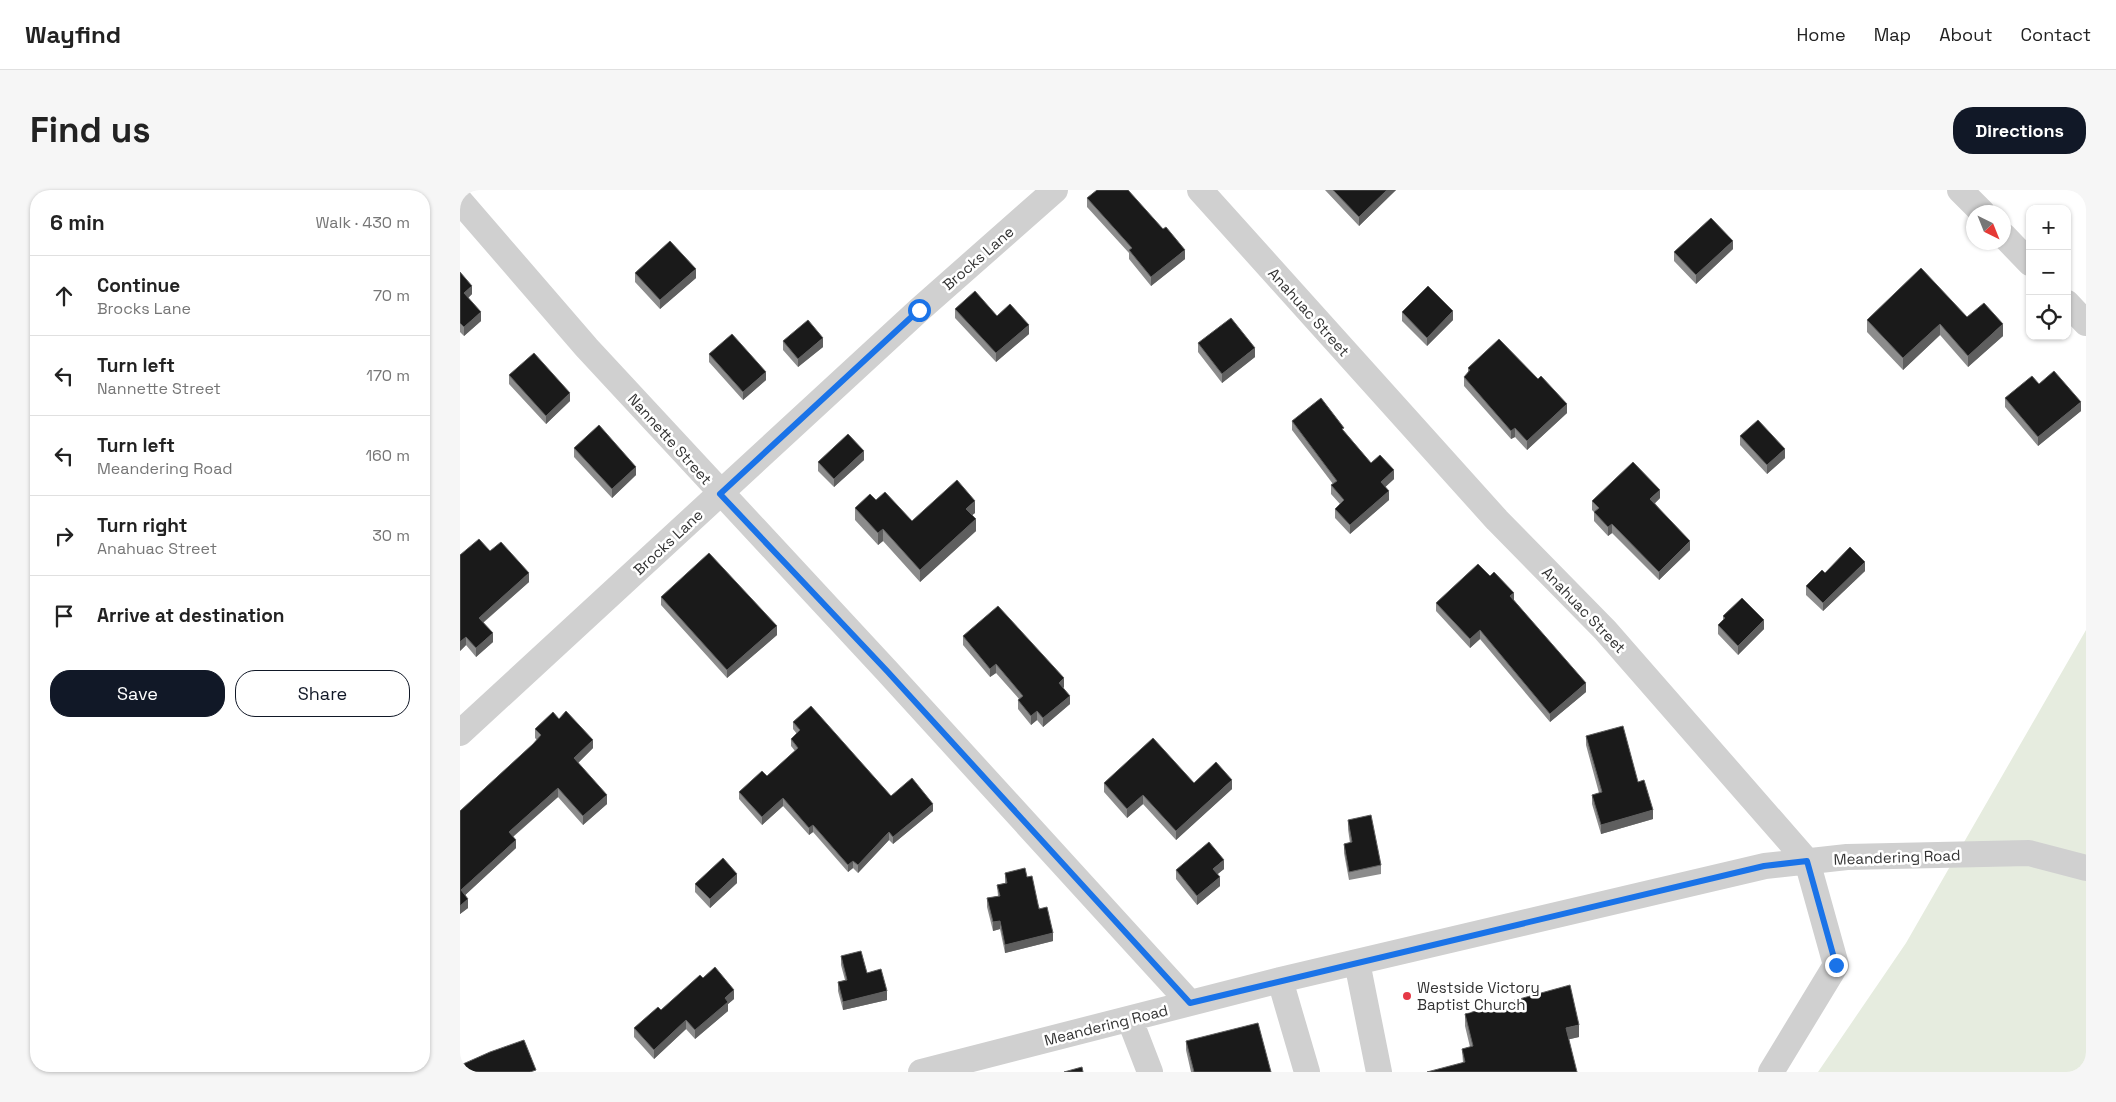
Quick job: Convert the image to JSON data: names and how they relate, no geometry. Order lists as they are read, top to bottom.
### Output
{
  "streets": {
    "street": [
      "Brocks Lane",
      "Anahuac Street",
      "Nannette Street",
      "Meandering Road"
    ]
  },
  "crossings": [
    ["Brocks Lane", "Nannette Street"],
    ["Anahuac Street", "Meandering Road"],
    ["Nannette Street", "Meandering Road"]
  ],
  "places": ["Westside Victory Baptist Church"],
  "north": "bottom right",
  "page": {
    "header": "Wayfind",
    "nav": [
      "Home",
      "Map",
      "About",
      "Contact"
    ],
    "buttons": [
      "Directions",
      ["Save", "Share"]
    ],
    "title": "Find us",
    "heading": ["6 min", "Walk · 430 m"],
    "map_buttons": ["+", "−"],
    "list": [
      ["Continue", "Brocks Lane", "70 m"],
      ["Turn left", "Nannette Street", "170 m"],
      ["Turn left", "Meandering Road", "160 m"],
      ["Turn right", "Anahuac Street", "30 m"],
      "Arrive at destination"
    ]
  }
}
